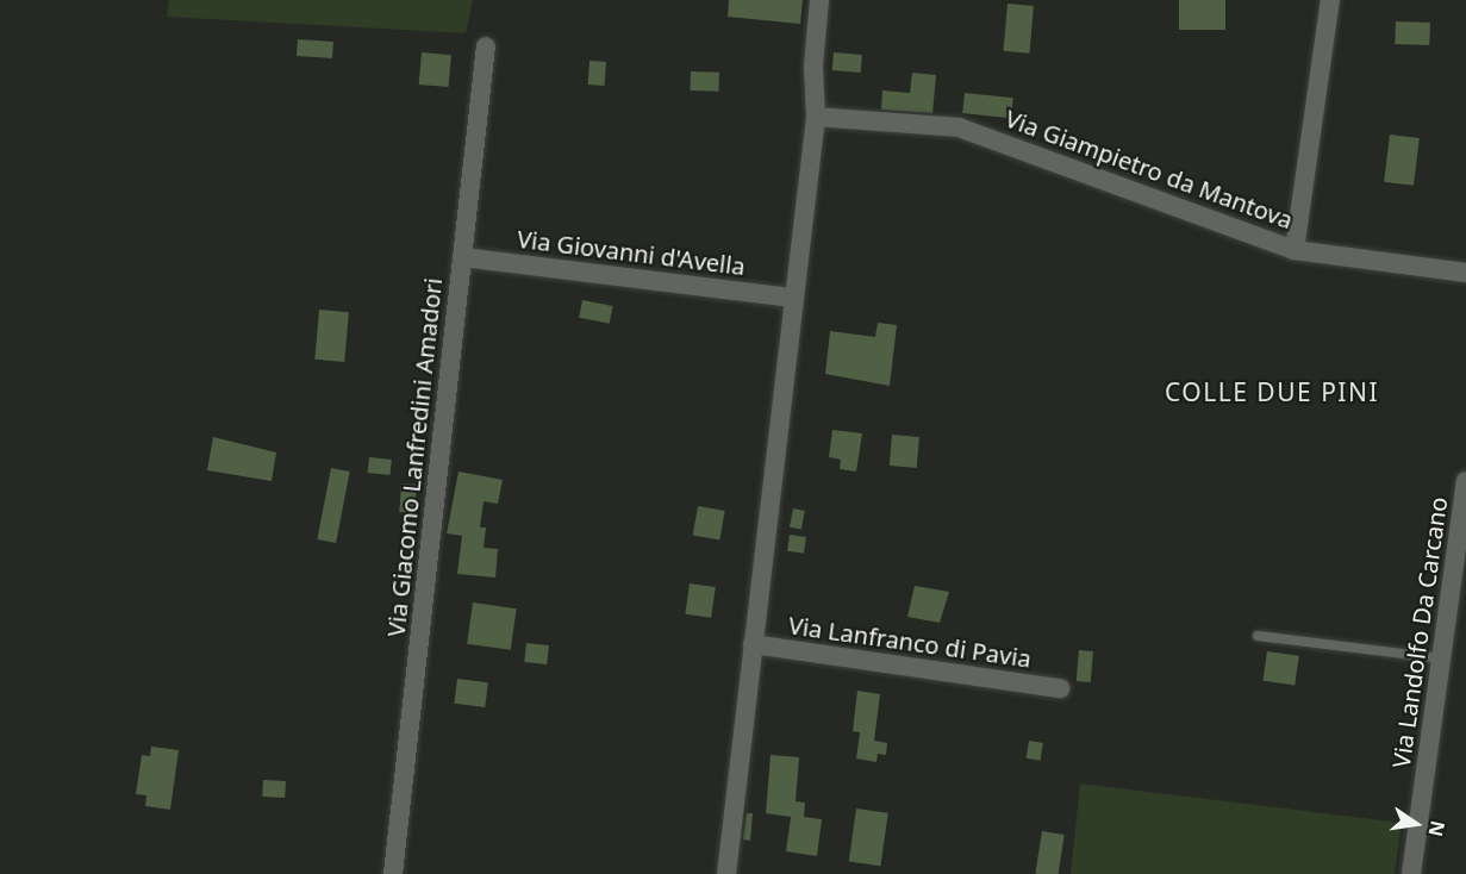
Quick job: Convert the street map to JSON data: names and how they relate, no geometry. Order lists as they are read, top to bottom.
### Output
{
  "streets": {
    "street": [
      "Via Giampietro da Mantova",
      "Via Giovanni d'Avella",
      "Via Giacomo Lanfredini Amadori",
      "Via Landolfo Da Carcano",
      "Via Lanfranco di Pavia"
    ]
  },
  "crossings": [
    ["Via Giovanni d'Avella", "Via Giacomo Lanfredini Amadori"]
  ],
  "districts": ["COLLE DUE PINI"],
  "north": "right"
}
